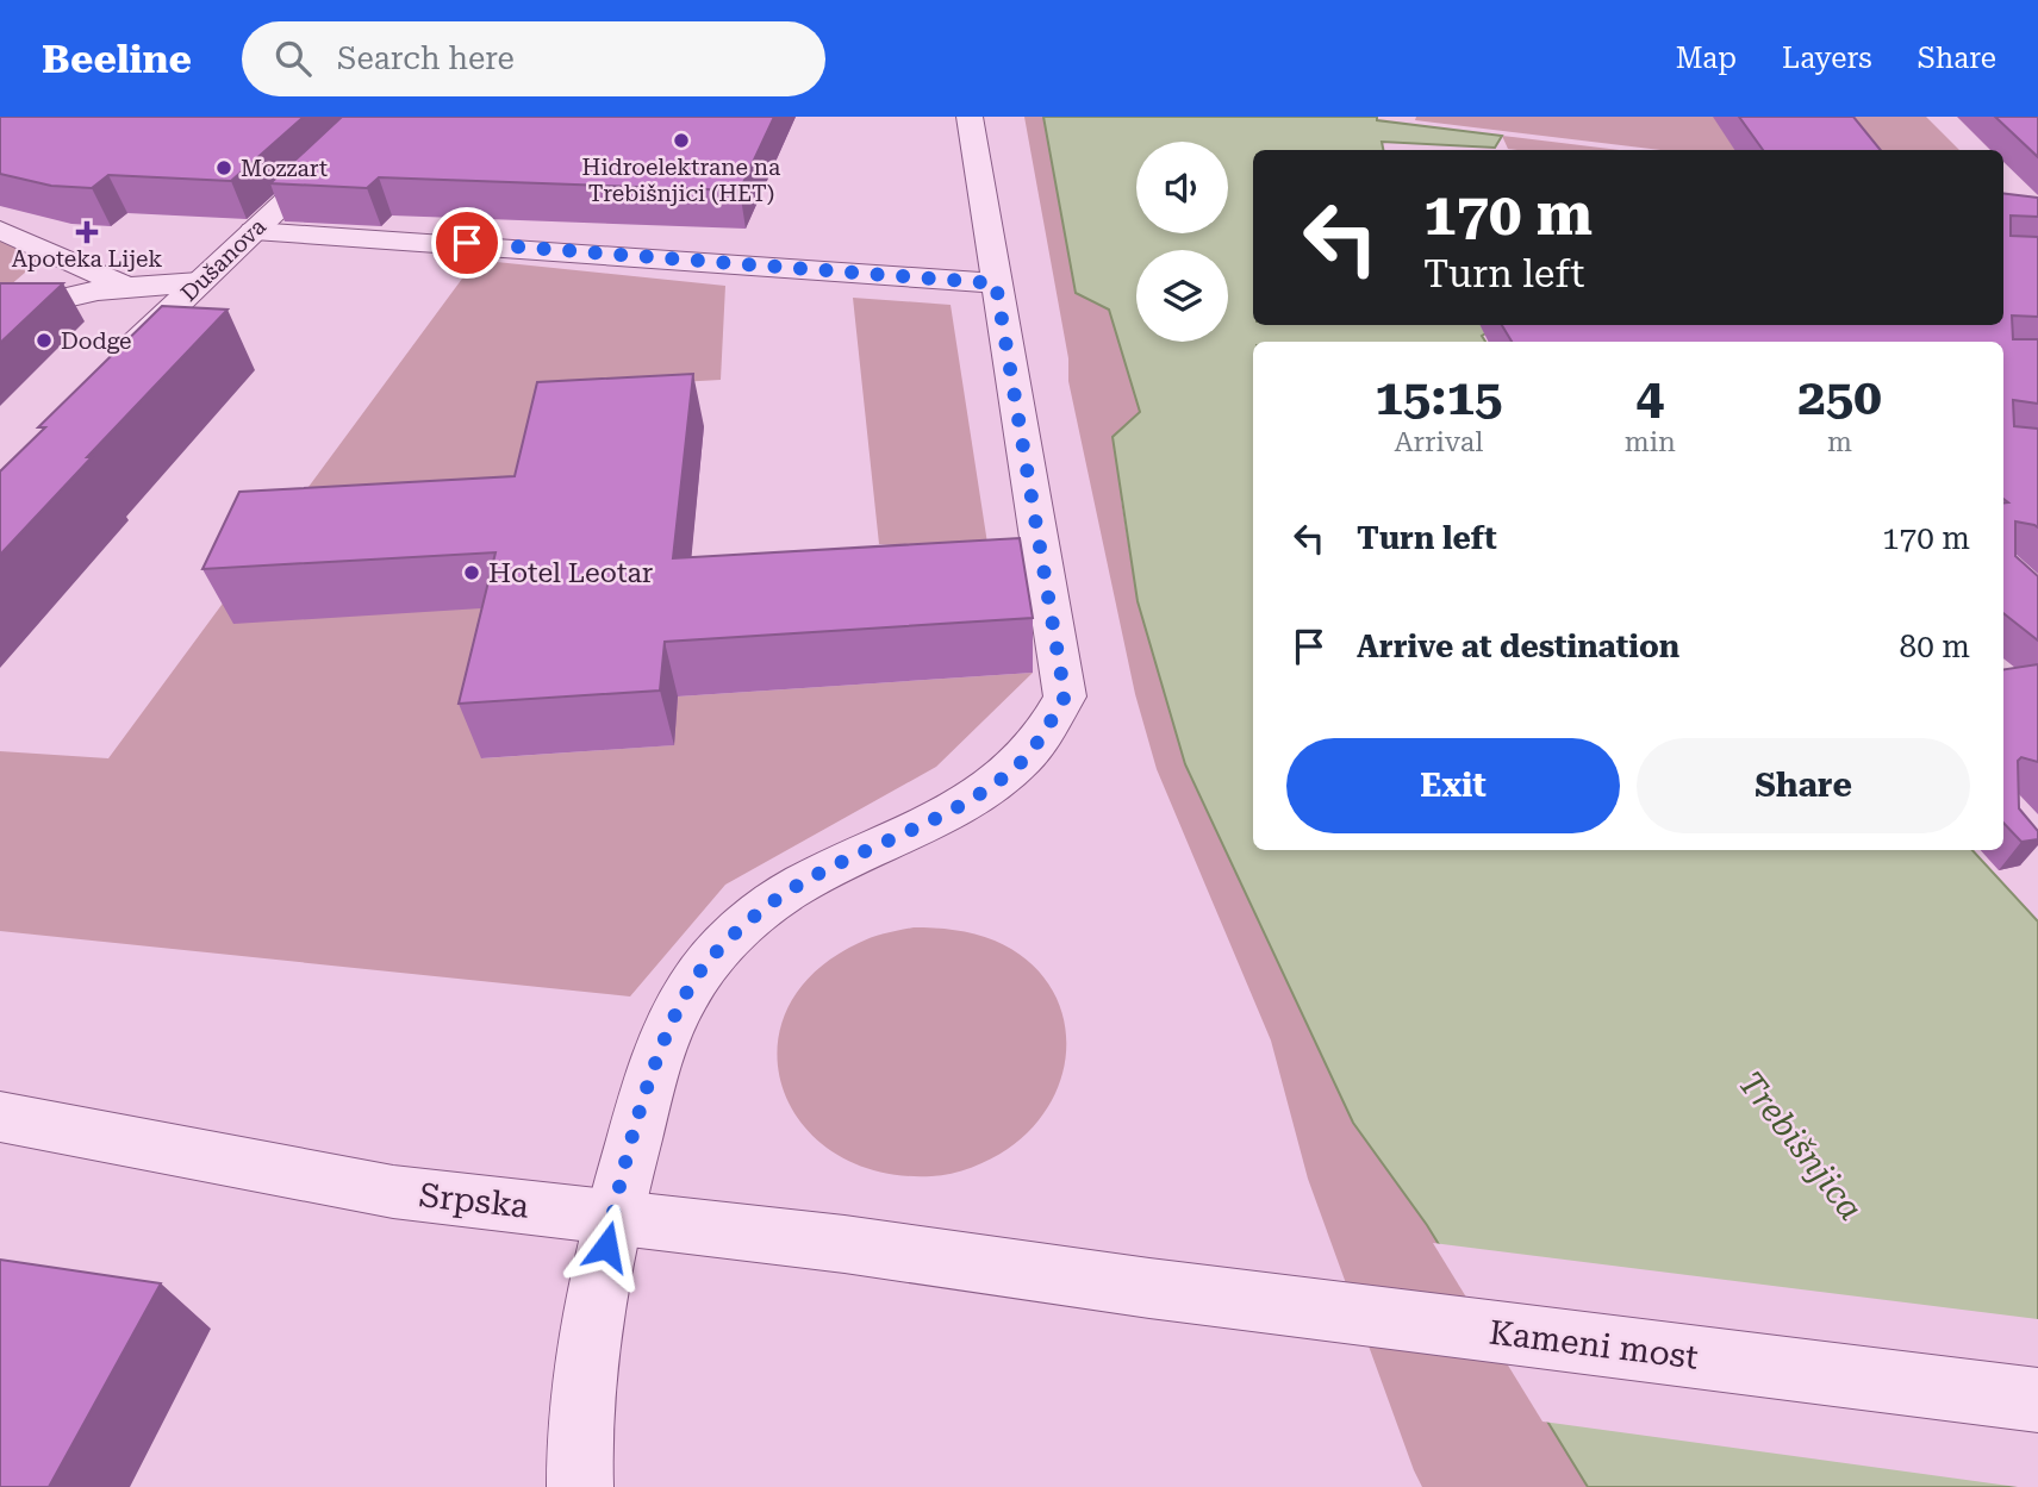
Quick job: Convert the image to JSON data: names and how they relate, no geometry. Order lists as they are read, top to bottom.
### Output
{
  "streets": {
    "street": ["Dušanova", "Srpska", "Kameni most"]
  },
  "crossings": [
    ["Srpska", "Kameni most"]
  ],
  "water": ["Trebišnjica"],
  "places": {
    "other": [
      "Hidroelektrane na Trebišnjici (HET)",
      "Mozzart",
      "Dodge",
      "Hotel Leotar"
    ],
    "health": ["Apoteka Lijek"]
  },
  "page": {
    "header": "Beeline",
    "search": "Search here",
    "nav": ["Map", "Layers", "Share"],
    "turn": ["170 m", "Turn left"],
    "eta": [
      "15:15",
      "Arrival",
      "4",
      "min",
      "250",
      "m"
    ],
    "list": [
      {
        "name": "Turn left",
        "value": "170 m"
      },
      {
        "name": "Arrive at destination",
        "value": "80 m"
      }
    ],
    "buttons": ["Exit", "Share"]
  }
}
